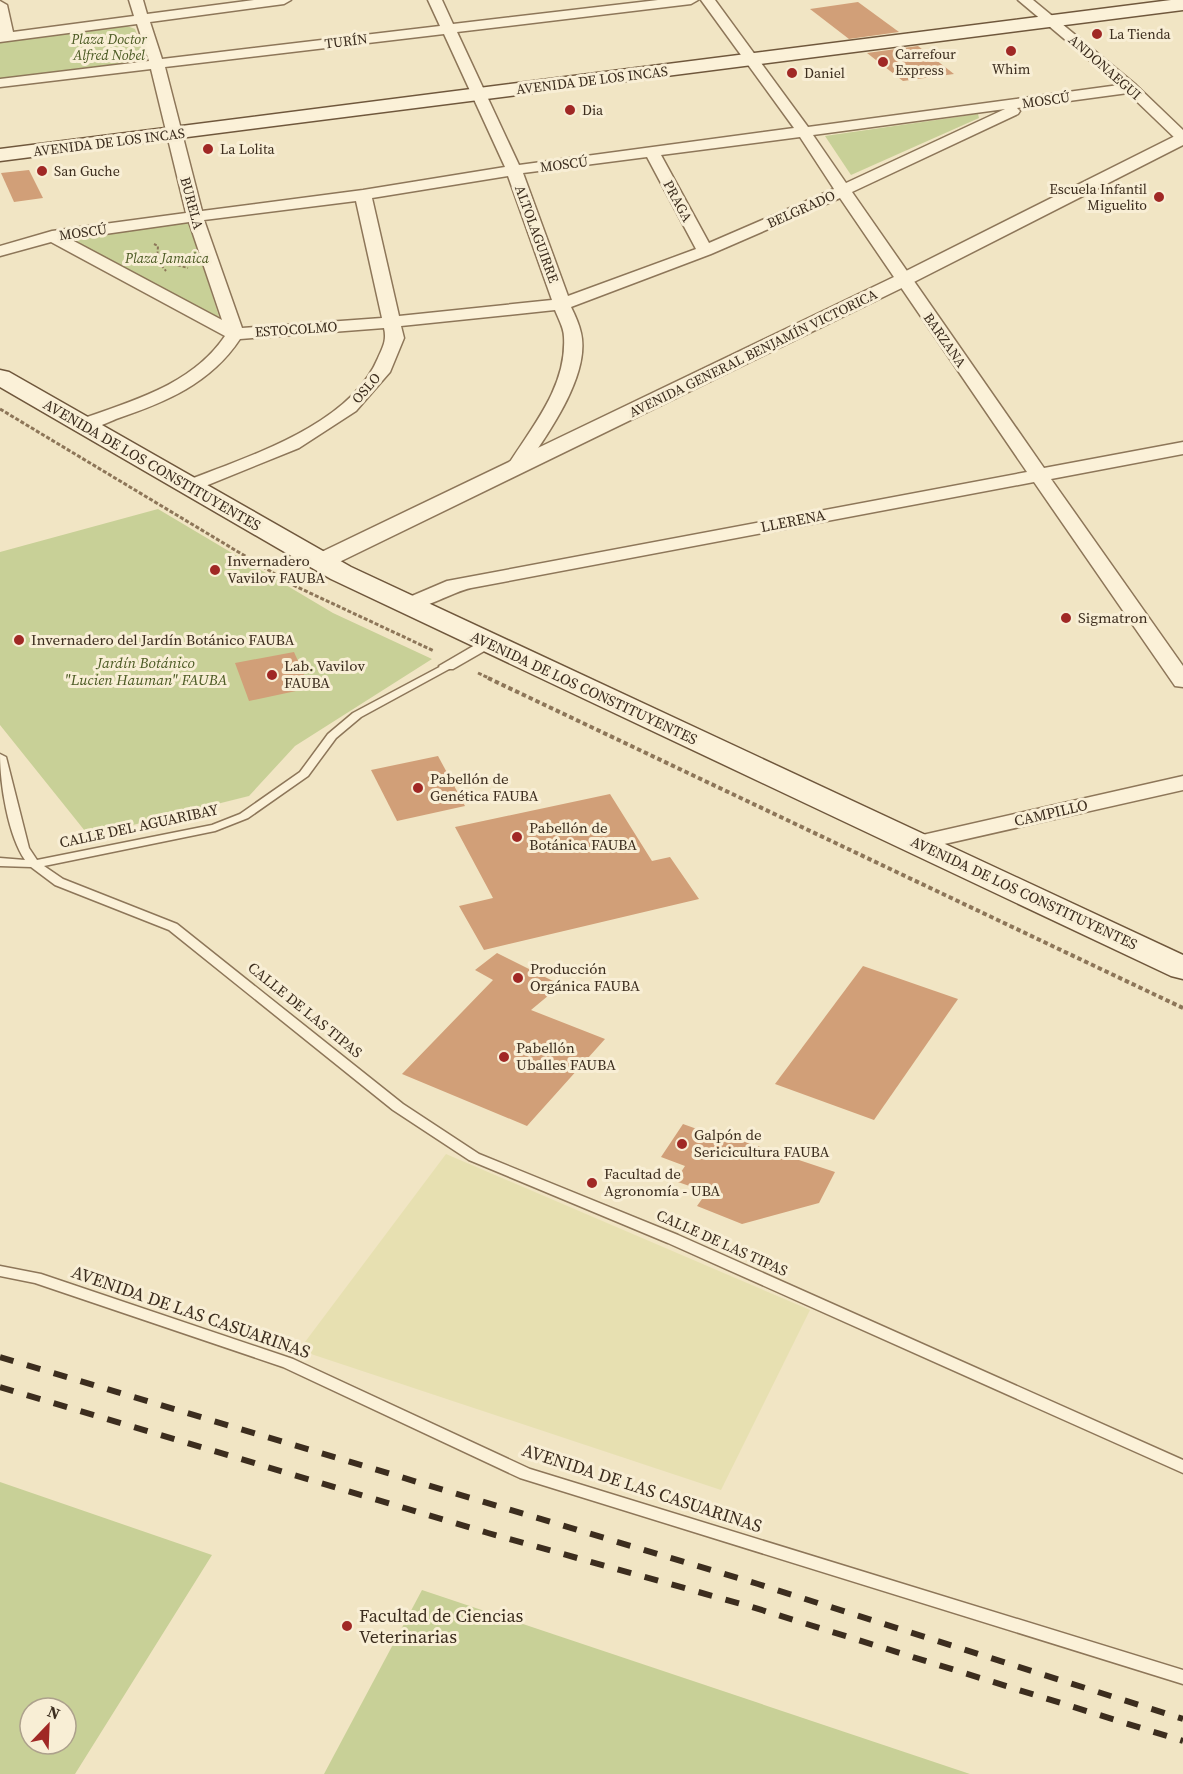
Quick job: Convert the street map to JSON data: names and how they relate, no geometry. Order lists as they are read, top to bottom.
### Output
{
  "streets": {
    "main road": ["AVENIDA DE LOS INCAS", "AVENIDA DE LOS CONSTITUYENTES"],
    "street": [
      "TURÍN",
      "ANDONAEGUI",
      "MOSCÚ",
      "PRAGA",
      "BURELA",
      "BELGRADO",
      "ALTOLAGUIRRE",
      "ESTOCOLMO",
      "BARZANA",
      "AVENIDA GENERAL BENJAMÍN VICTORICA",
      "OSLO",
      "LLERENA",
      "CAMPILLO"
    ],
    "lane": ["CALLE DEL AGUARIBAY", "CALLE DE LAS TIPAS", "AVENIDA DE LAS CASUARINAS"]
  },
  "crossings": [
    ["TURÍN", "BURELA"],
    ["TURÍN", "ALTOLAGUIRRE"],
    ["ANDONAEGUI", "AVENIDA DE LOS INCAS"],
    ["ANDONAEGUI", "MOSCÚ"],
    ["ANDONAEGUI", "AVENIDA GENERAL BENJAMÍN VICTORICA"],
    ["AVENIDA DE LOS INCAS", "BURELA"],
    ["AVENIDA DE LOS INCAS", "ALTOLAGUIRRE"],
    ["AVENIDA DE LOS INCAS", "BARZANA"],
    ["MOSCÚ", "PRAGA"],
    ["MOSCÚ", "BURELA"],
    ["MOSCÚ", "BELGRADO"],
    ["MOSCÚ", "ALTOLAGUIRRE"],
    ["MOSCÚ", "ESTOCOLMO"],
    ["MOSCÚ", "BARZANA"],
    ["MOSCÚ", "OSLO"],
    ["PRAGA", "BELGRADO"],
    ["BURELA", "ESTOCOLMO"],
    ["BELGRADO", "ALTOLAGUIRRE"],
    ["BELGRADO", "ESTOCOLMO"],
    ["BELGRADO", "BARZANA"],
    ["ALTOLAGUIRRE", "ESTOCOLMO"],
    ["ALTOLAGUIRRE", "AVENIDA GENERAL BENJAMÍN VICTORICA"],
    ["ESTOCOLMO", "OSLO"],
    ["BARZANA", "AVENIDA GENERAL BENJAMÍN VICTORICA"],
    ["BARZANA", "LLERENA"],
    ["AVENIDA GENERAL BENJAMÍN VICTORICA", "AVENIDA DE LOS CONSTITUYENTES"],
    ["OSLO", "AVENIDA DE LOS CONSTITUYENTES"],
    ["AVENIDA DE LOS CONSTITUYENTES", "LLERENA"],
    ["AVENIDA DE LOS CONSTITUYENTES", "CAMPILLO"],
    ["CALLE DEL AGUARIBAY", "CALLE DE LAS TIPAS"]
  ],
  "parks": ["Plaza Doctor Alfred Nobel", "Plaza Jamaica", "Jardín Botánico \"Lucien Hauman\" FAUBA"],
  "places": [
    "La Tienda",
    "Whim",
    "Carrefour Express",
    "Daniel",
    "Dia",
    "La Lolita",
    "San Guche",
    "Escuela Infantil Miguelito",
    "Invernadero Vavilov FAUBA",
    "Sigmatron",
    "Invernadero del Jardín Botánico FAUBA",
    "Lab. Vavilov FAUBA",
    "Pabellón de Genética FAUBA",
    "Pabellón de Botánica FAUBA",
    "Producción Orgánica FAUBA",
    "Pabellón Uballes FAUBA",
    "Galpón de Sericicultura FAUBA",
    "Facultad de Agronomía - UBA",
    "Facultad de Ciencias Veterinarias"
  ],
  "north": "top right"
}
